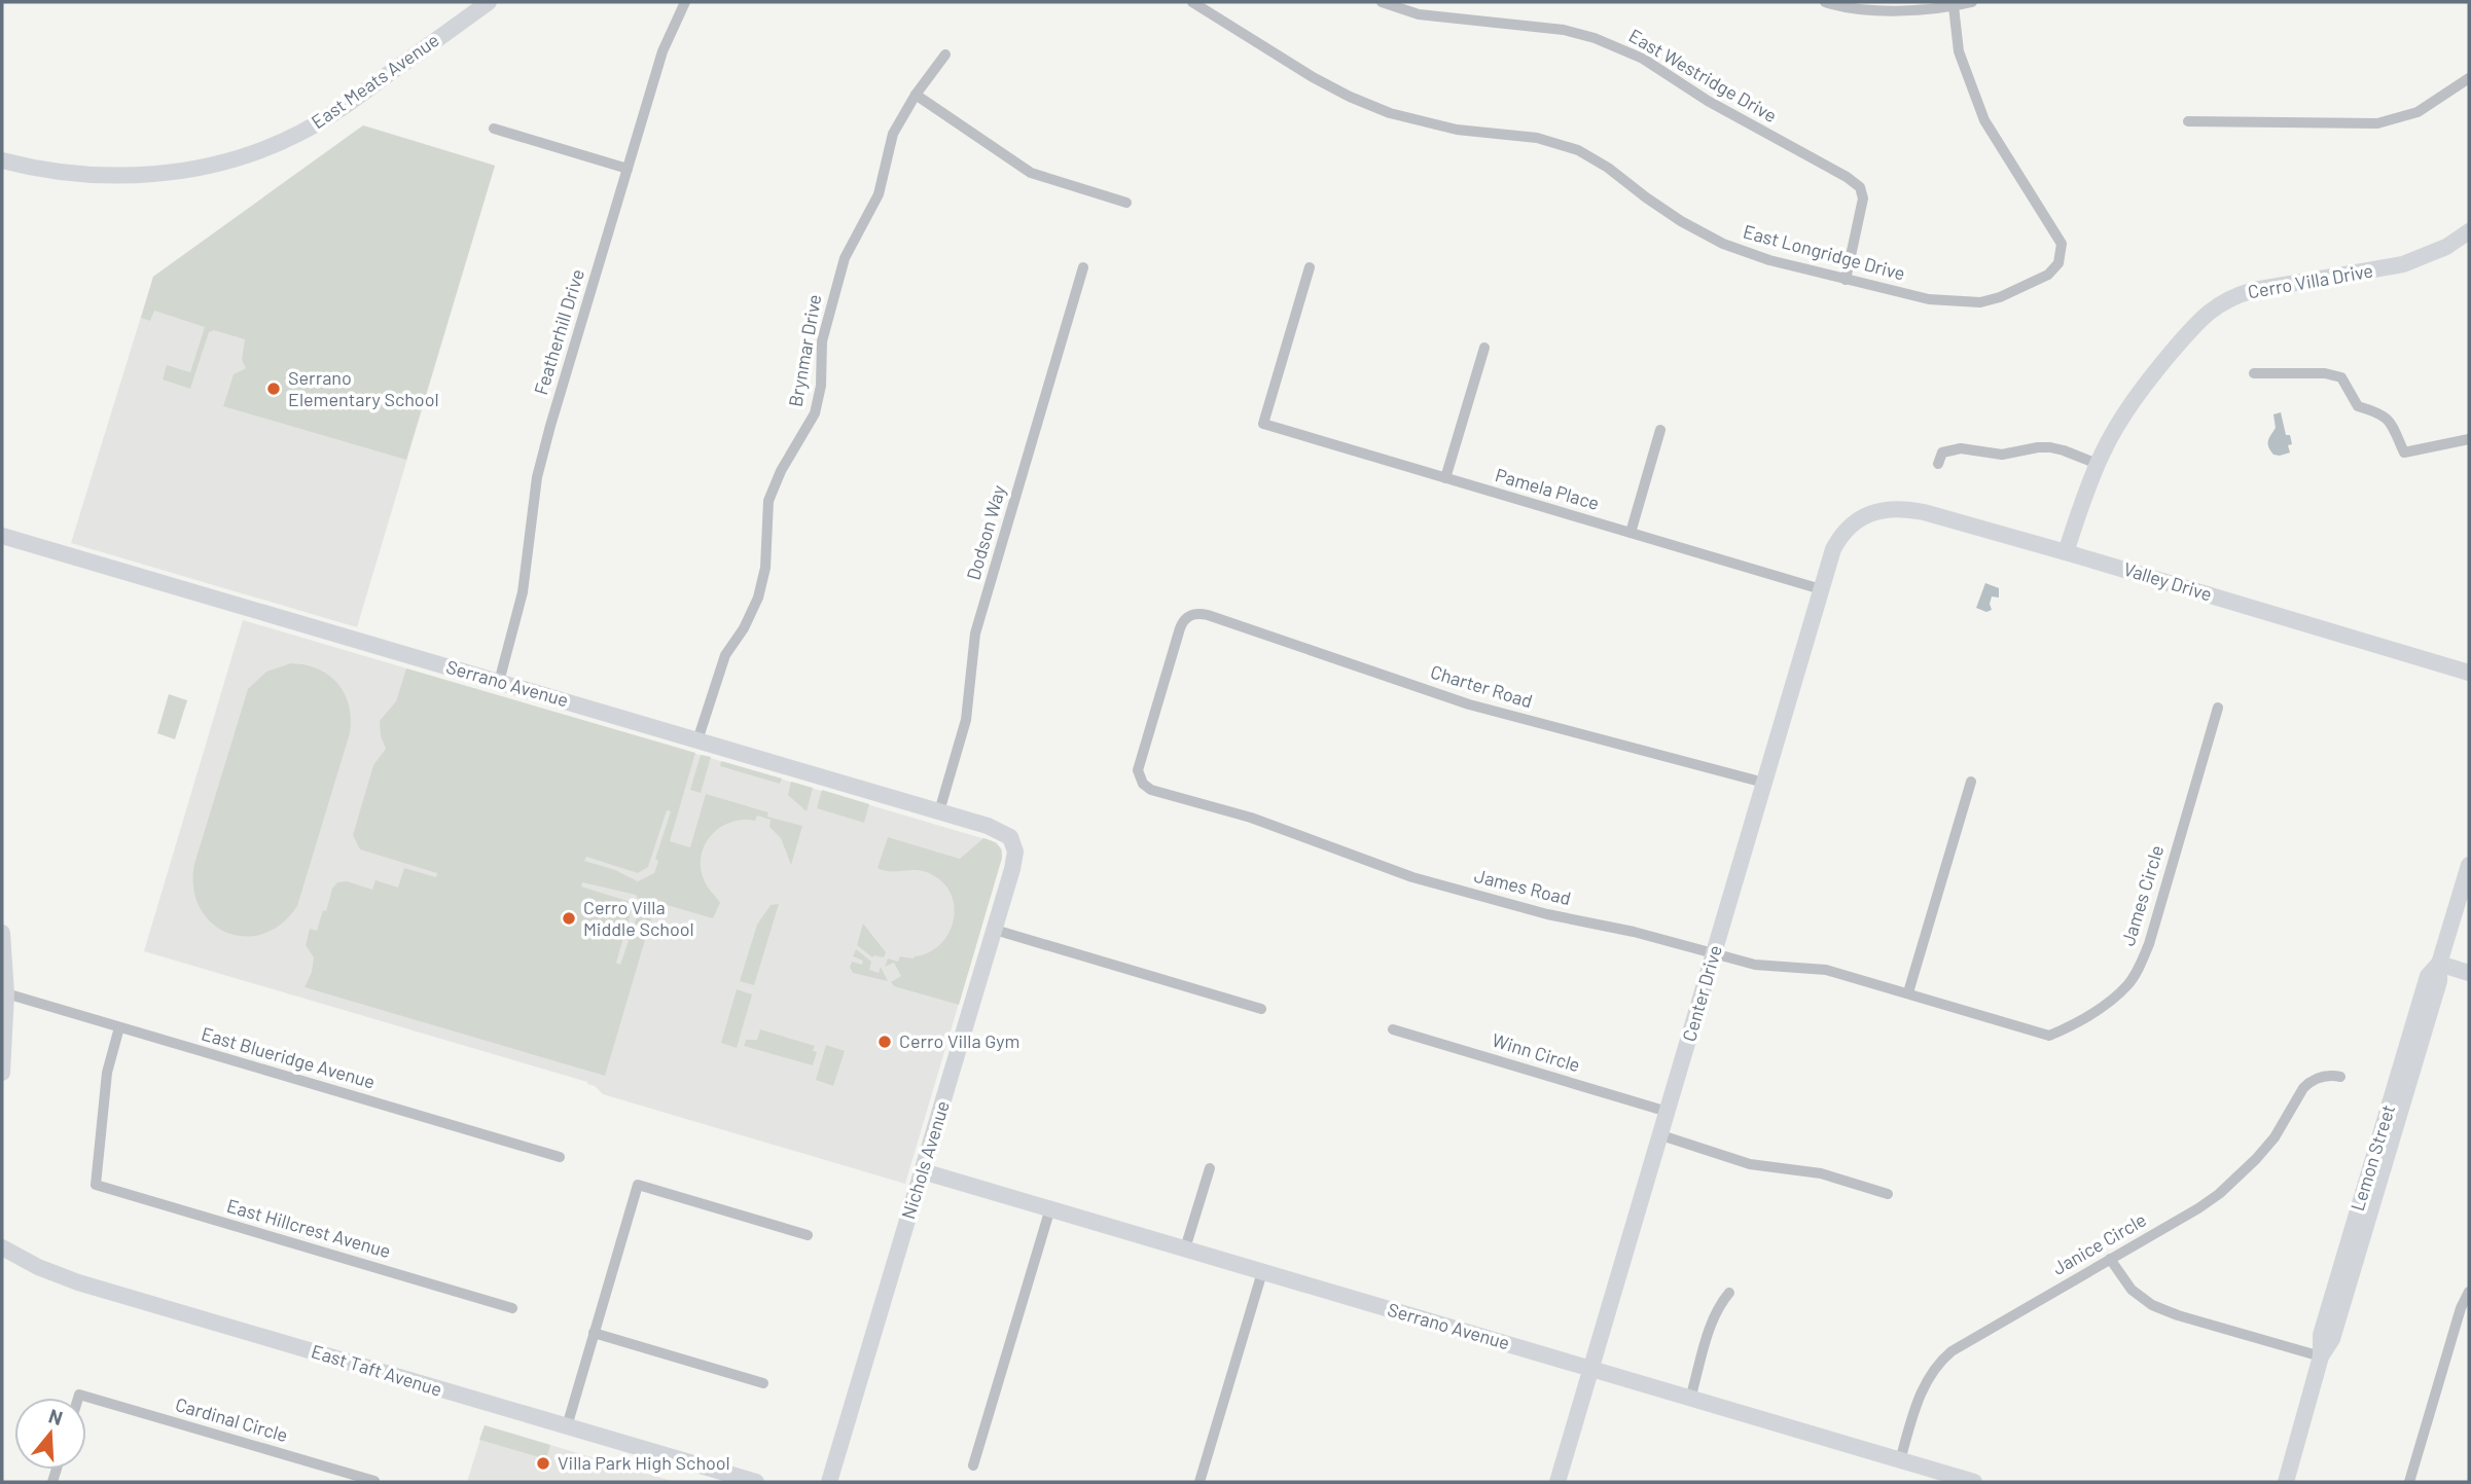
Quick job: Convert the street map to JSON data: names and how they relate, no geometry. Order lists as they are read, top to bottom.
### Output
{
  "streets": {
    "street": [
      "East Westridge Drive",
      "East Meats Avenue",
      "East Longridge Drive",
      "Cerro Villa Drive",
      "Featherhill Drive",
      "Brynmar Drive",
      "Pamela Place",
      "Dodson Way",
      "Valley Drive",
      "Serrano Avenue",
      "Charter Road",
      "James Road",
      "James Circle",
      "Center Drive",
      "Winn Circle",
      "East Blueridge Avenue",
      "Lemon Street",
      "Nichols Avenue",
      "East Hillcrest Avenue",
      "Janice Circle",
      "East Taft Avenue",
      "Cardinal Circle"
    ]
  },
  "crossings": [
    ["East Westridge Drive", "East Longridge Drive"],
    ["Cerro Villa Drive", "Valley Drive"],
    ["Featherhill Drive", "Serrano Avenue"],
    ["Brynmar Drive", "Serrano Avenue"],
    ["Pamela Place", "Center Drive"],
    ["Dodson Way", "Serrano Avenue"],
    ["Valley Drive", "Center Drive"],
    ["Serrano Avenue", "Center Drive"],
    ["Serrano Avenue", "Nichols Avenue"],
    ["Serrano Avenue", "Janice Circle"],
    ["Charter Road", "James Road"],
    ["Charter Road", "Center Drive"],
    ["James Road", "James Circle"],
    ["James Road", "Center Drive"],
    ["Center Drive", "Winn Circle"],
    ["East Blueridge Avenue", "East Hillcrest Avenue"]
  ],
  "places": [
    "Serrano Elementary School",
    "Cerro Villa Middle School",
    "Cerro Villa Gym",
    "Villa Park High School"
  ],
  "north": "top"
}
